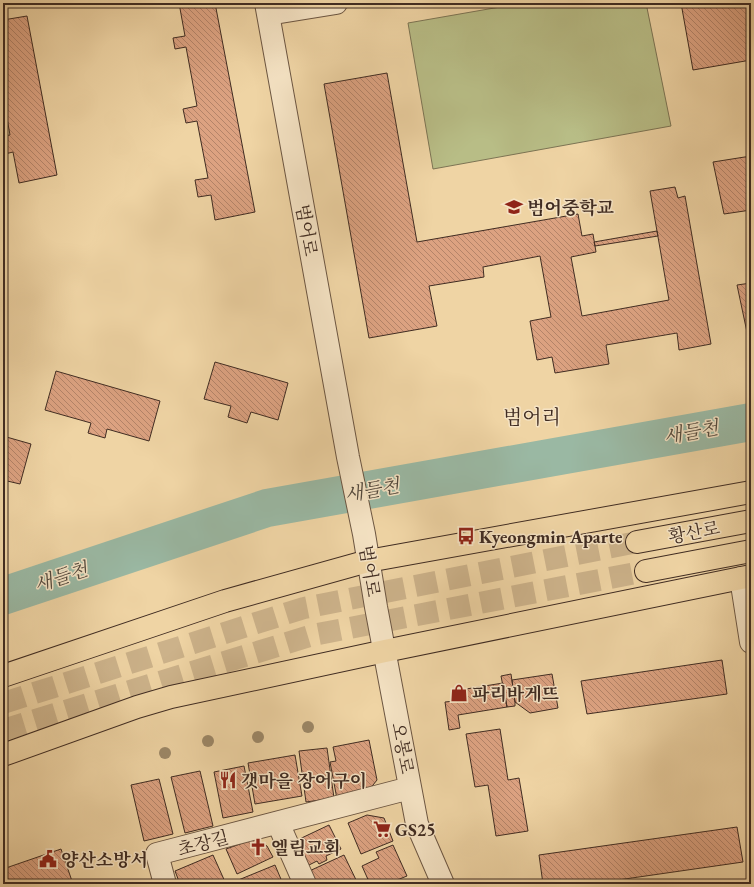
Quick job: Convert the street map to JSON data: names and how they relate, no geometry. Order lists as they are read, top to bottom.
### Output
{
  "streets": {
    "main road": ["황산로"],
    "street": ["범어로", "오봉로", "초장길"]
  },
  "crossings": [
    ["범어로", "오봉로"],
    ["오봉로", "초장길"]
  ],
  "districts": ["범어리"],
  "water": ["새들천"],
  "places": {
    "school or university": ["범어중학교"],
    "bus stop": ["Kyeongmin Aparte"],
    "shop": ["파리바게뜨"],
    "restaurant": ["갯마을 장어구이"],
    "supermarket": ["GS25"],
    "church": ["엘림교회"],
    "public building": ["양산소방서"]
  }
}
